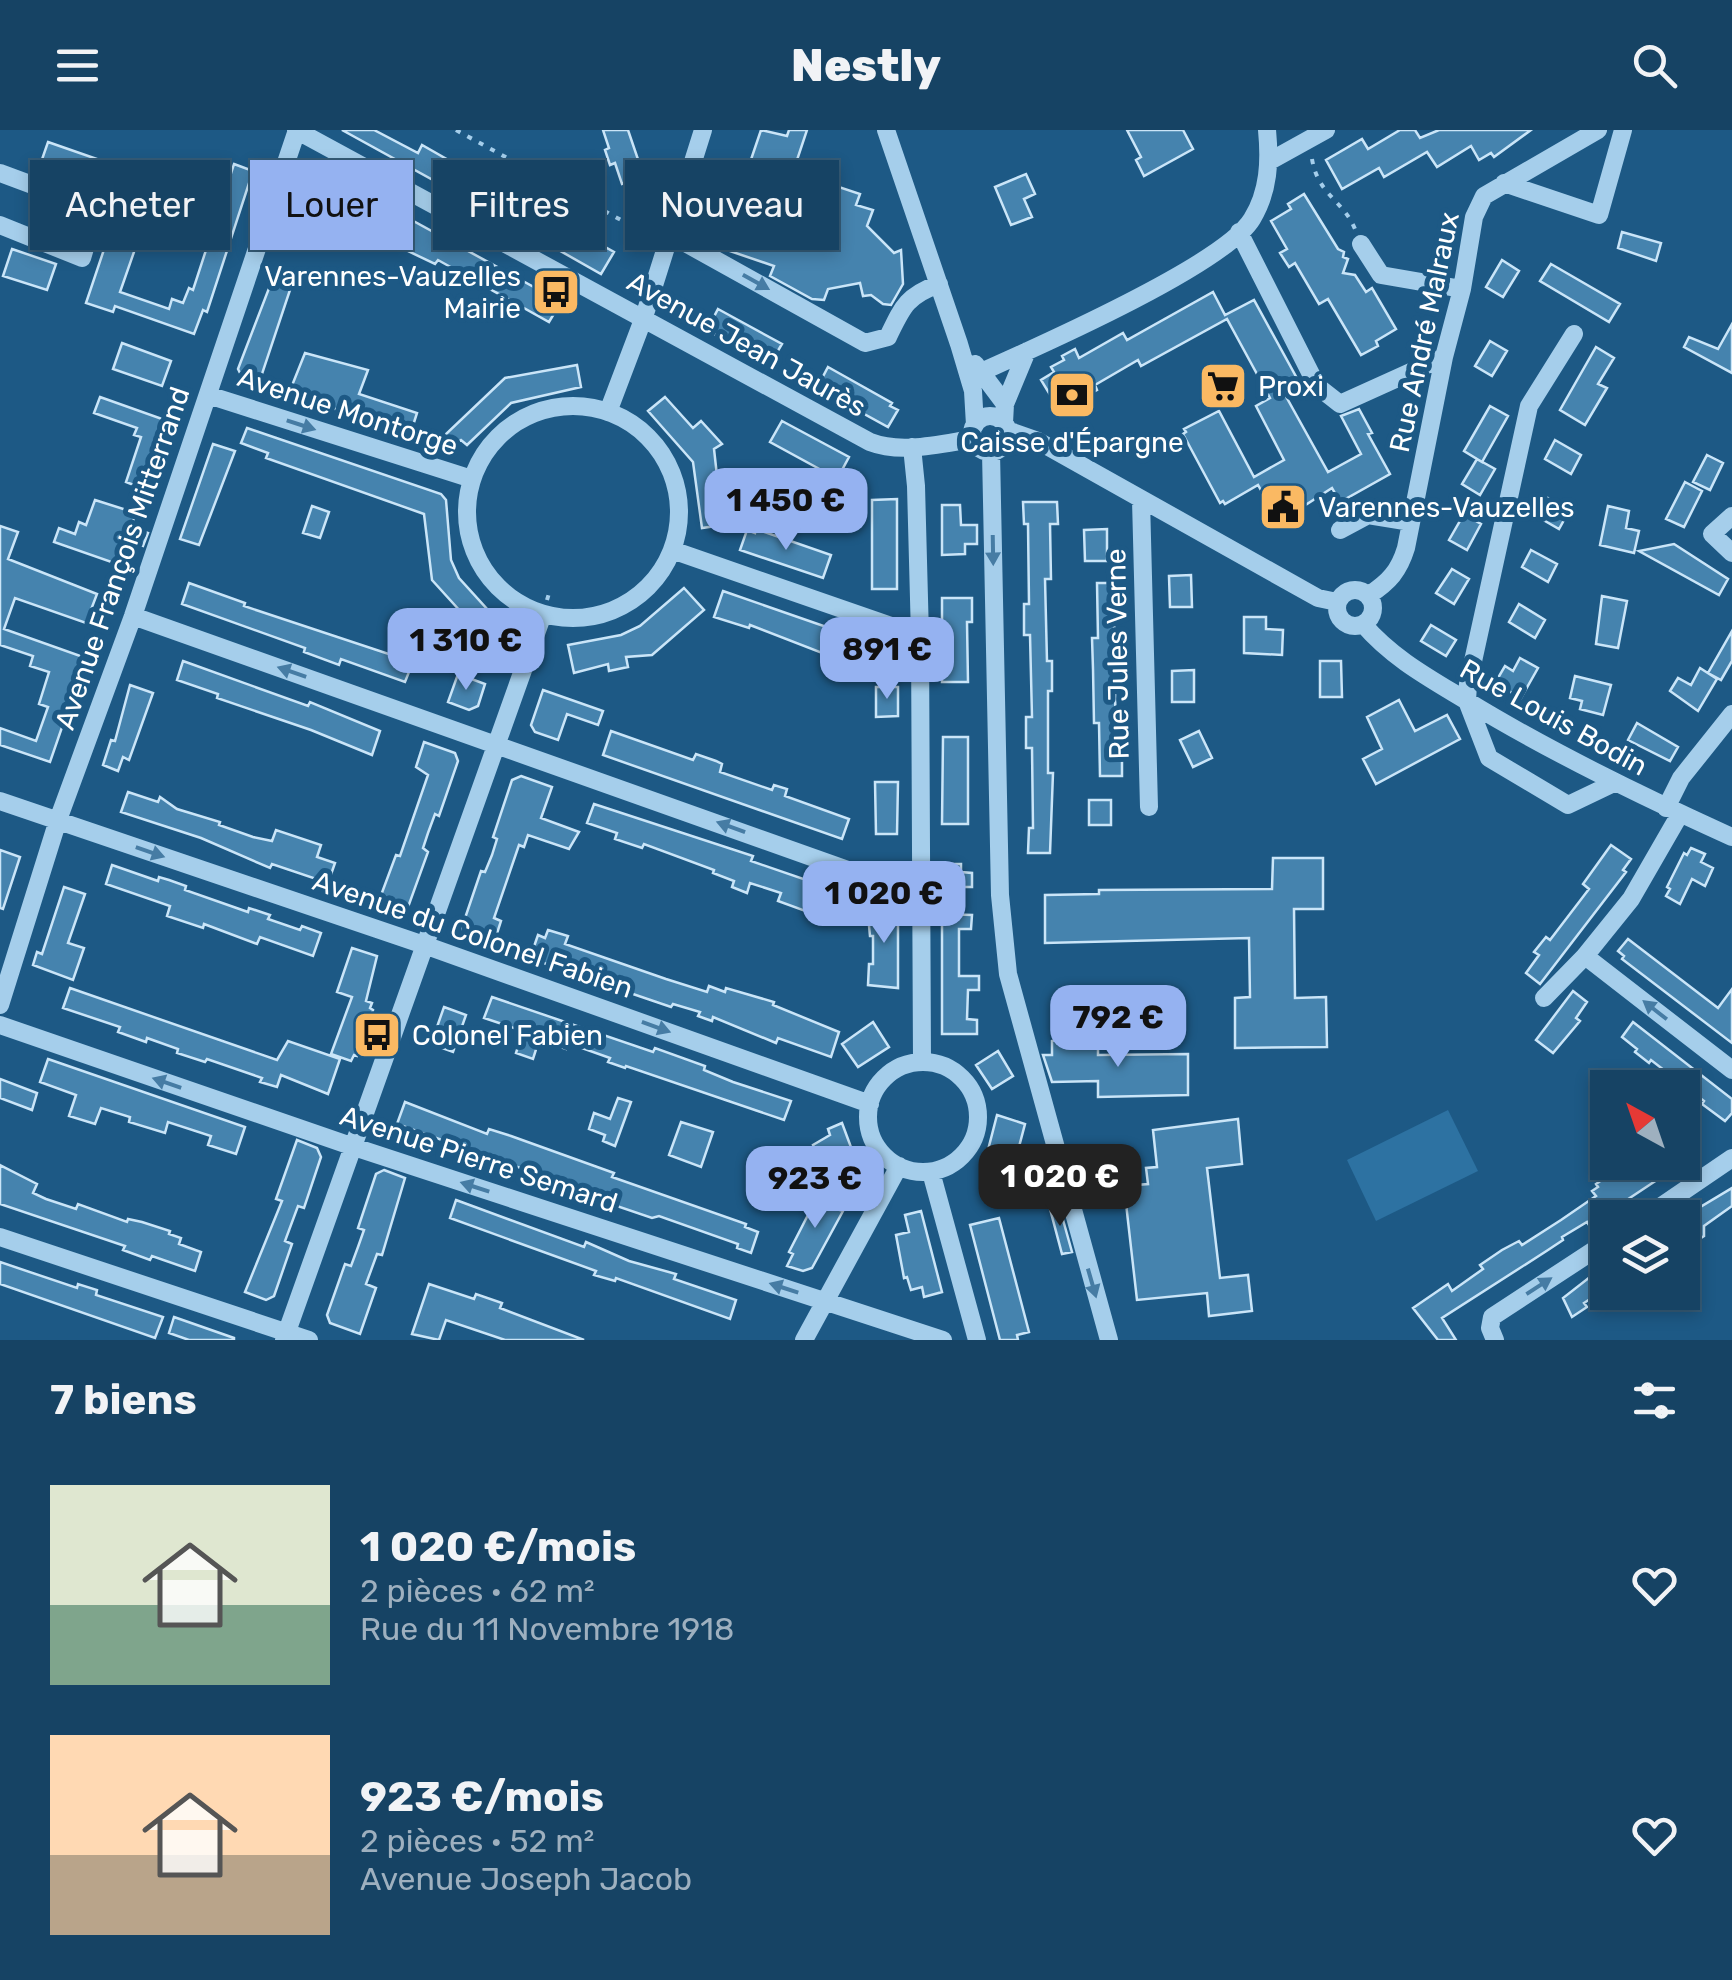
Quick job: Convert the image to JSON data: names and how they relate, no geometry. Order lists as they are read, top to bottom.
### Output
{
  "streets": {
    "street": [
      "Rue André Malraux",
      "Avenue Jean Jaurès",
      "Avenue Montorge",
      "Avenue François Mitterrand",
      "Rue Jules Verne",
      "Rue Louis Bodin",
      "Avenue du Colonel Fabien",
      "Avenue Pierre Semard"
    ]
  },
  "crossings": [
    ["Rue André Malraux", "Rue Louis Bodin"],
    ["Avenue Jean Jaurès", "Avenue François Mitterrand"],
    ["Avenue Montorge", "Avenue François Mitterrand"],
    ["Avenue François Mitterrand", "Avenue du Colonel Fabien"]
  ],
  "one_way": ["Avenue Montorge", "Avenue du Colonel Fabien", "Avenue Pierre Semard"],
  "places": {
    "bus stop": ["Varennes-Vauzelles Mairie", "Colonel Fabien"],
    "supermarket": ["Proxi"],
    "bank": ["Caisse d'Épargne"],
    "public building": ["Varennes-Vauzelles"]
  },
  "north": "top left",
  "page": {
    "header": "Nestly",
    "chip": [
      "Acheter",
      "Louer",
      "Filtres",
      "Nouveau"
    ],
    "price": [
      "1 450 €",
      "1 310 €",
      "891 €",
      "1 020 €",
      "792 €",
      "1 020 €",
      "923 €"
    ],
    "heading": "7 biens",
    "list": [
      {
        "name": "1 020 €/mois",
        "note": "2 pièces · 62 m² · Rue du 11 Novembre 1918"
      },
      {
        "name": "923 €/mois",
        "note": "2 pièces · 52 m² · Avenue Joseph Jacob"
      }
    ]
  }
}
